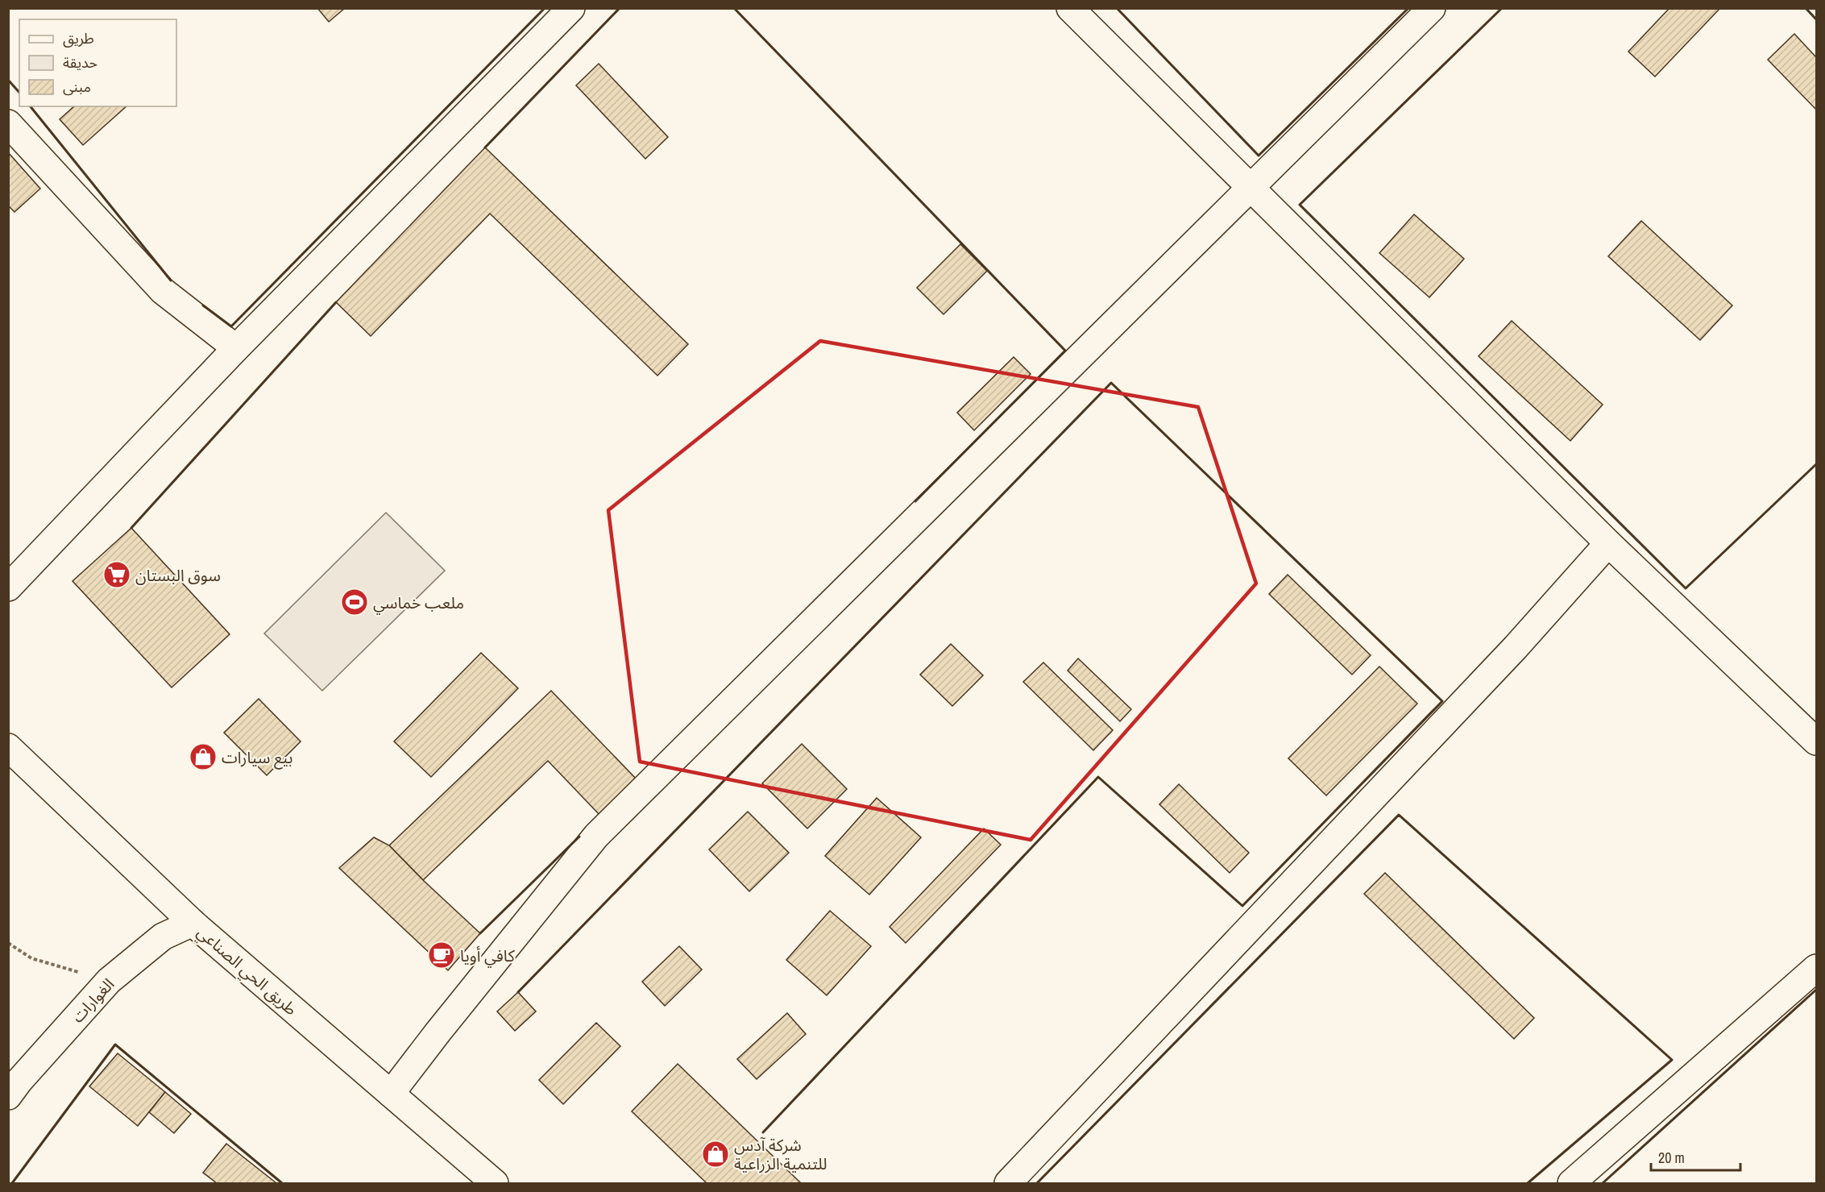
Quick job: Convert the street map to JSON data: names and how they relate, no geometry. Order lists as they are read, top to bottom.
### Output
{
  "streets": {
    "main road": ["طريق الحي الصناعي", "الغوارات"]
  },
  "crossings": [
    ["طريق الحي الصناعي", "الغوارات"]
  ],
  "places": {
    "supermarket": ["سوق البستان"],
    "sports": ["ملعب خماسي"],
    "shop": ["بيع سيارات", "شركة آدس للتنمية الزراعية"],
    "cafe": ["كافي أويا"]
  },
  "legend": ["طريق", "حديقة", "مبنى"],
  "scale_bar": "20 m"
}
